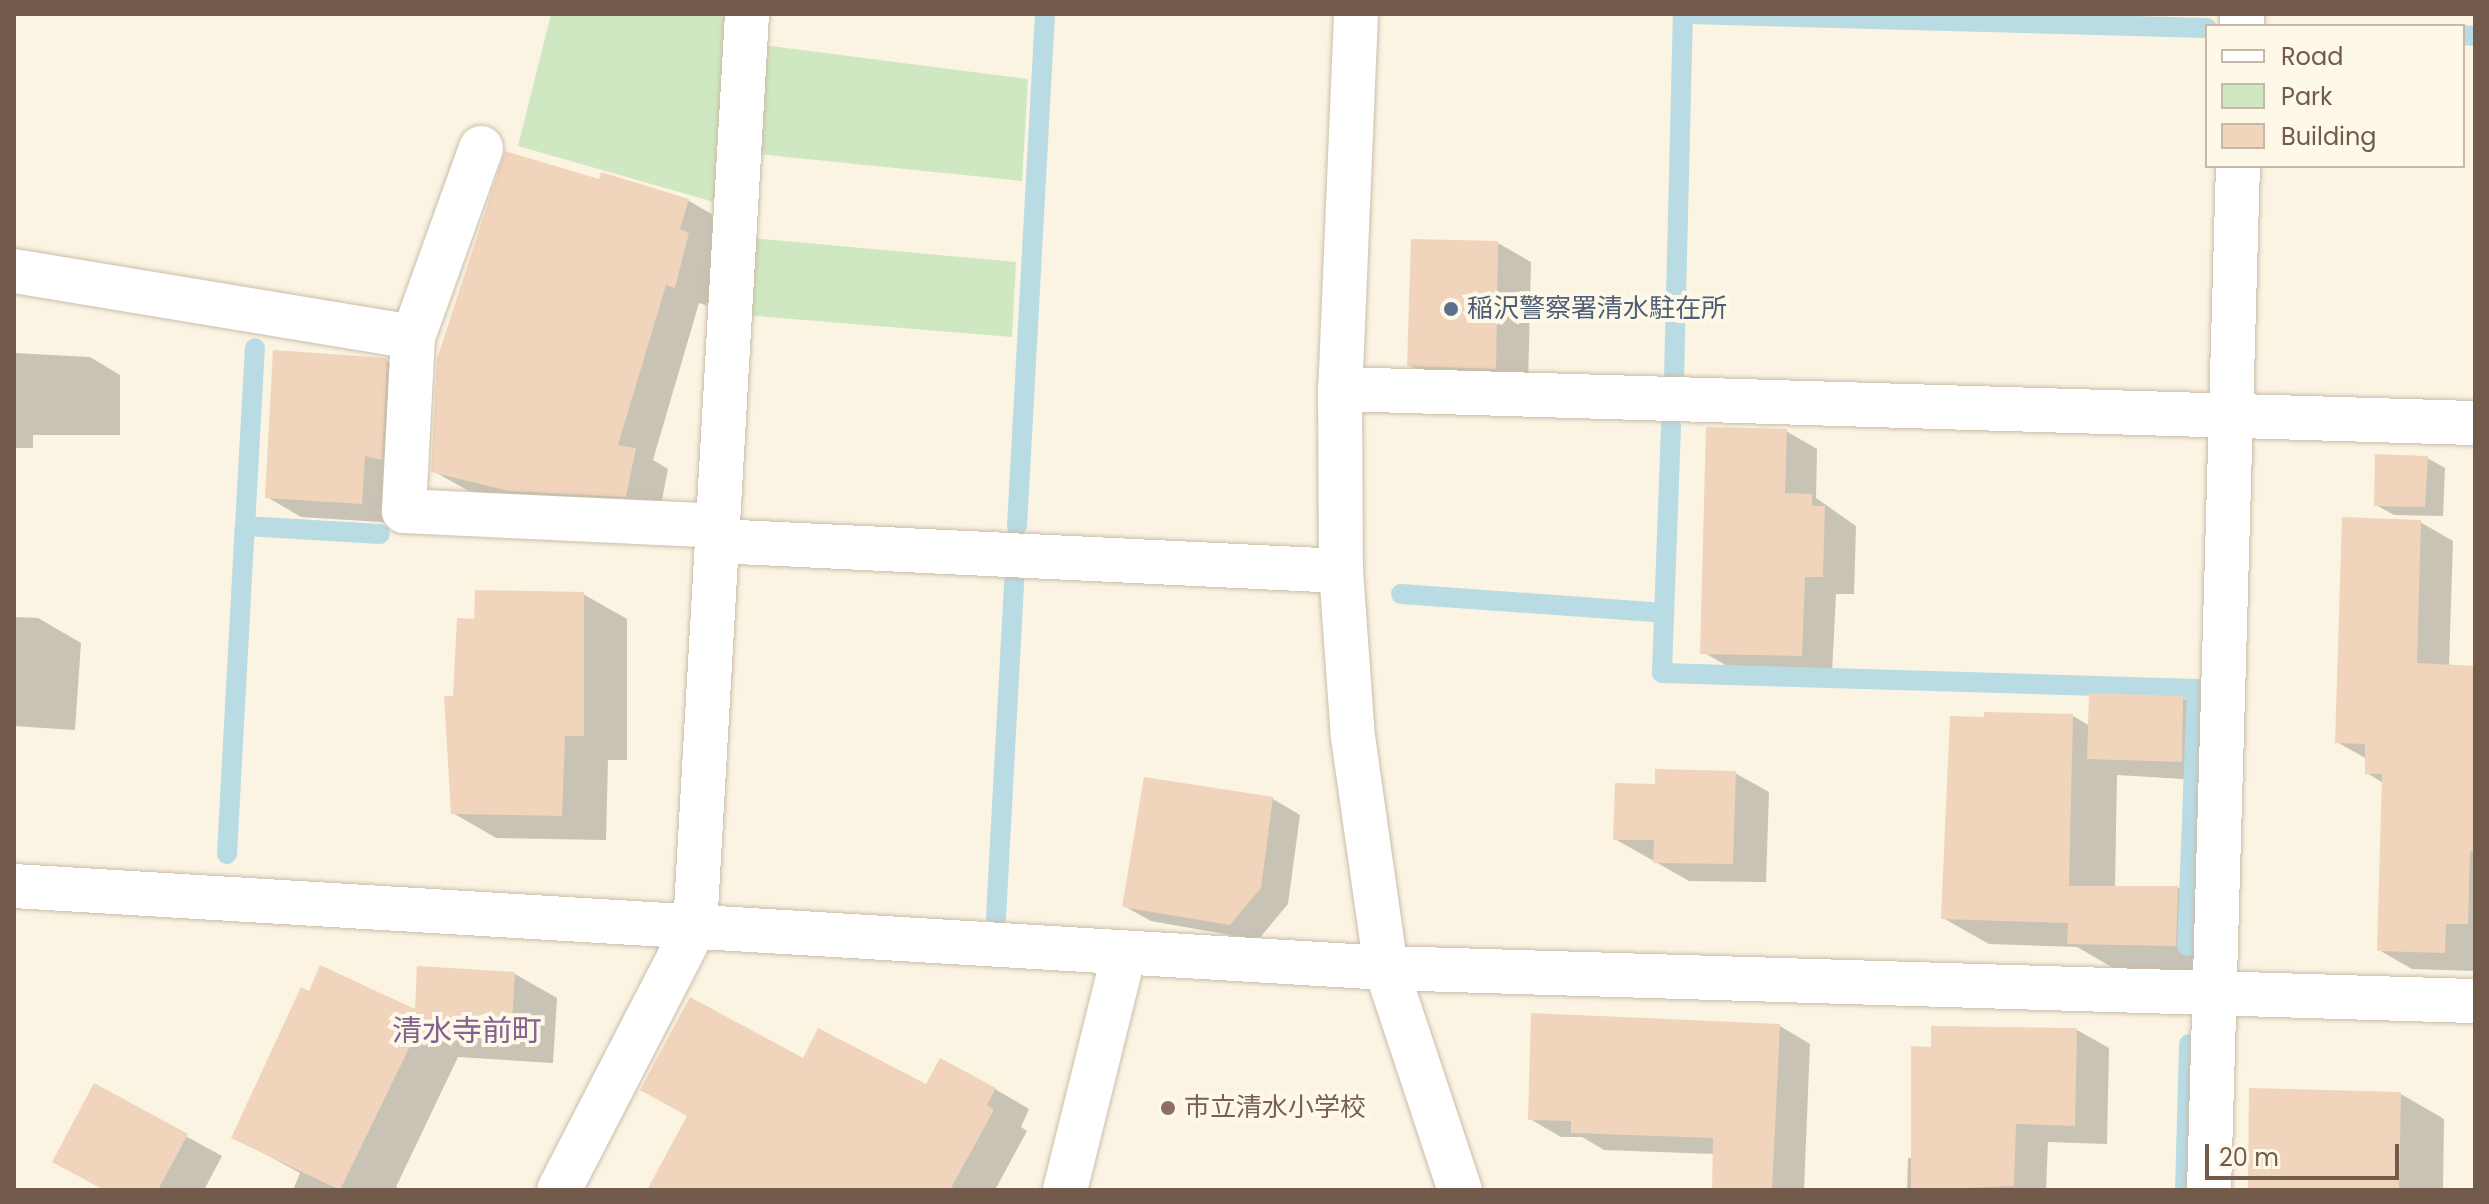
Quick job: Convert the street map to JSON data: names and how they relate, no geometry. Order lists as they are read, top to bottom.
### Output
{
  "districts": ["清水寺前町"],
  "places": ["稲沢警察署清水駐在所", "市立清水小学校"],
  "legend": ["Road", "Park", "Building"],
  "scale_bar": "20 m"
}
